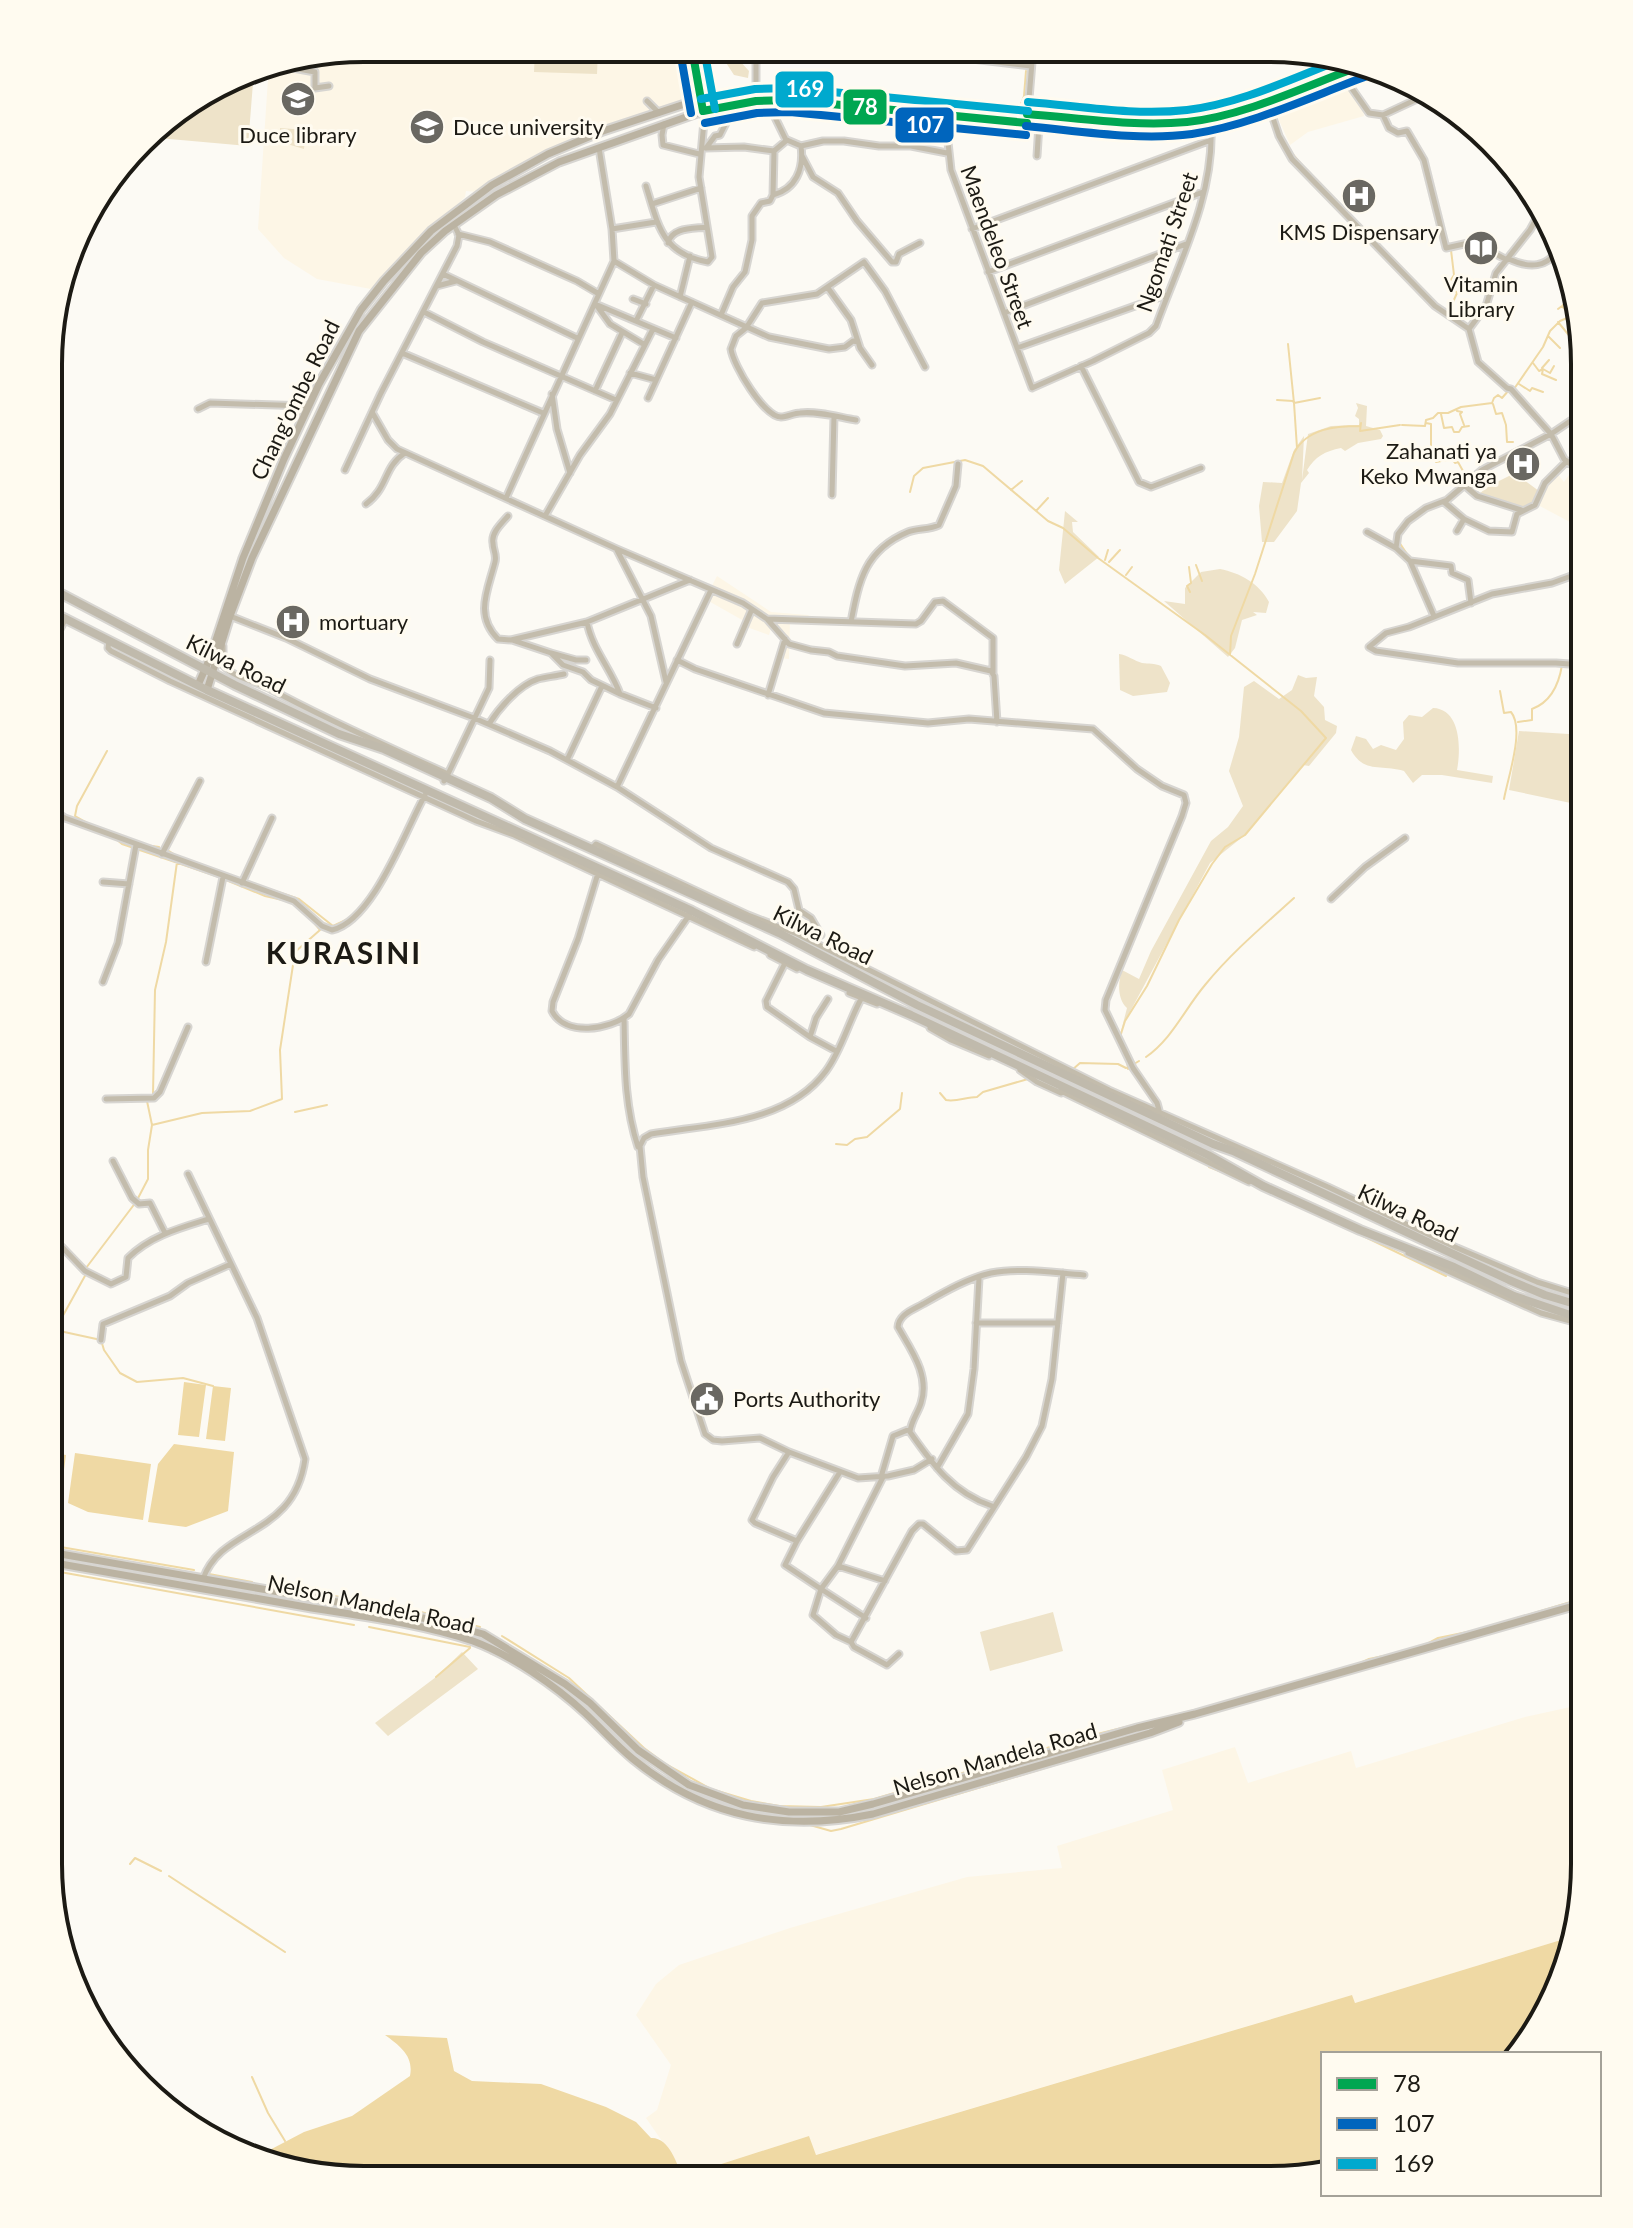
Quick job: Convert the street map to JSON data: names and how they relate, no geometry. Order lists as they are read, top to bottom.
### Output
{
  "streets": {
    "highway": ["Kilwa Road"],
    "main road": ["Chang'ombe Road", "Nelson Mandela Road"],
    "street": ["Ngomati Street", "Maendeleo Street"]
  },
  "crossings": [
    ["Ngomati Street", "Maendeleo Street"],
    ["Ngomati Street", "Chang'ombe Road"],
    ["Maendeleo Street", "Chang'ombe Road"],
    ["Chang'ombe Road", "Kilwa Road"]
  ],
  "districts": ["KURASINI"],
  "places": {
    "school or university": ["Duce library", "Duce university"],
    "hospital": ["KMS Dispensary", "Zahanati ya Keko Mwanga", "mortuary"],
    "library": ["Vitamin Library"],
    "public building": ["Ports Authority"]
  },
  "lines": ["transit line 78", "transit line 107", "transit line 169"],
  "legend": ["78", "107", "169"]
}
